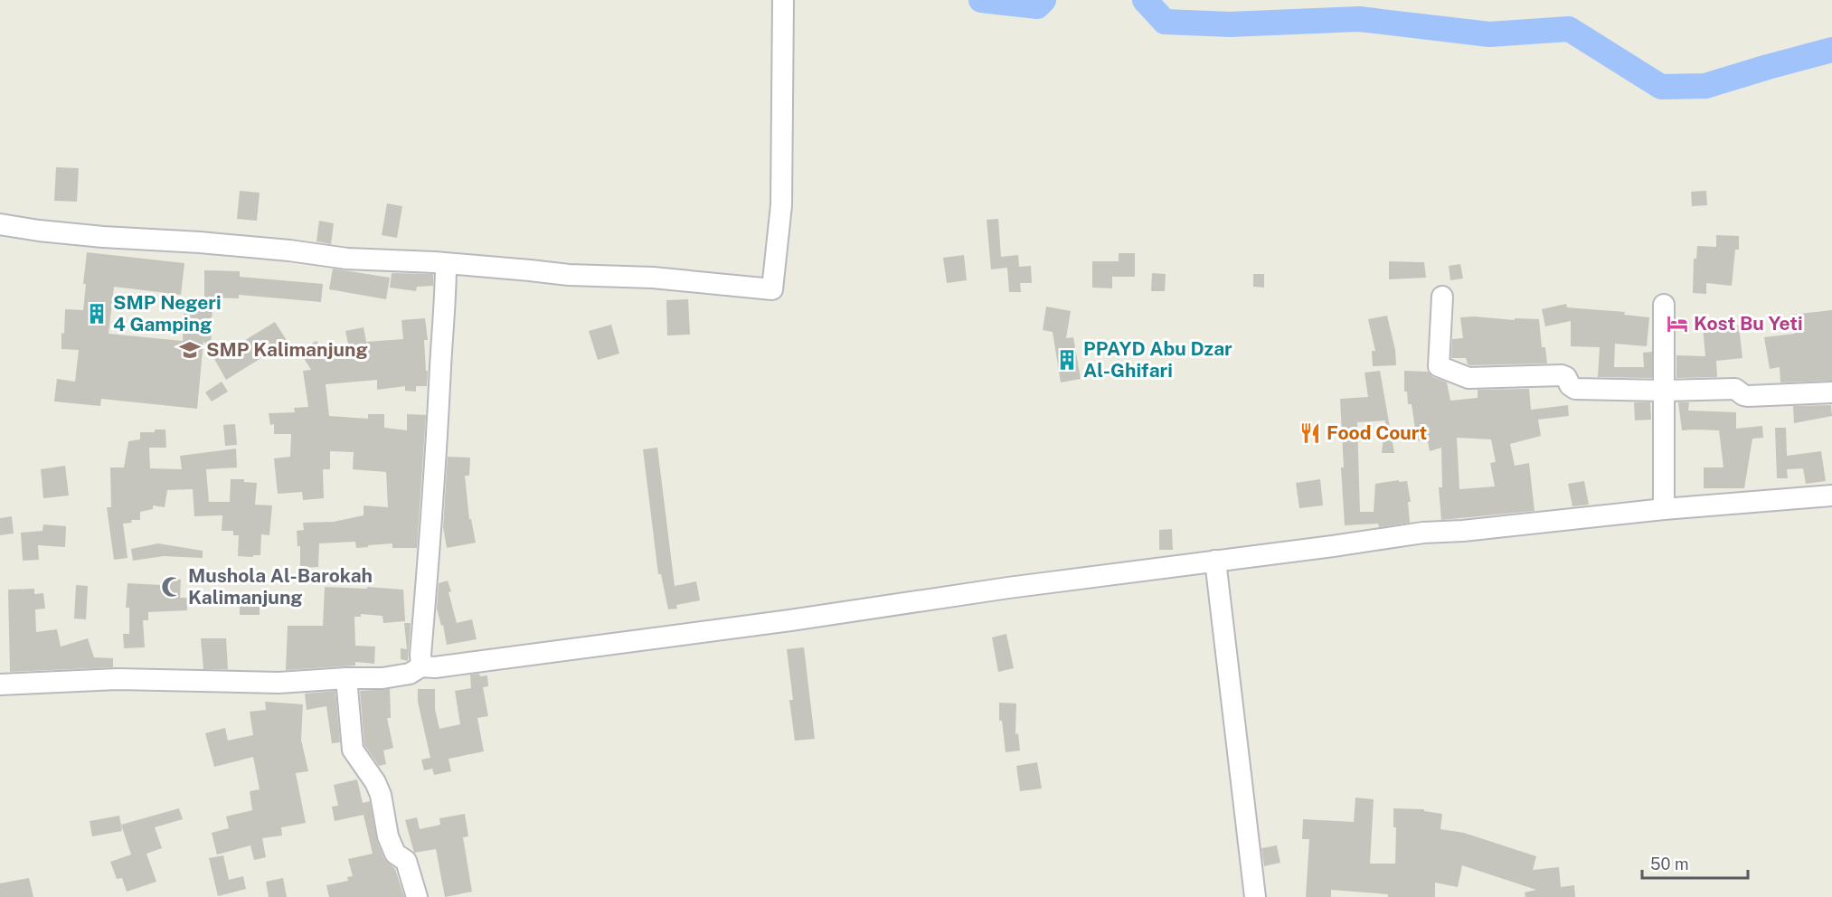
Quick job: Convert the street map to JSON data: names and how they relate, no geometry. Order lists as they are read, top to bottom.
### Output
{
  "places": {
    "building": ["SMP Negeri 4 Gamping", "PPAYD Abu Dzar Al-Ghifari"],
    "hotel": ["Kost Bu Yeti"],
    "school or university": ["SMP Kalimanjung"],
    "restaurant": ["Food Court"],
    "mosque": ["Mushola Al-Barokah Kalimanjung"]
  },
  "scale_bar": "50 m"
}
